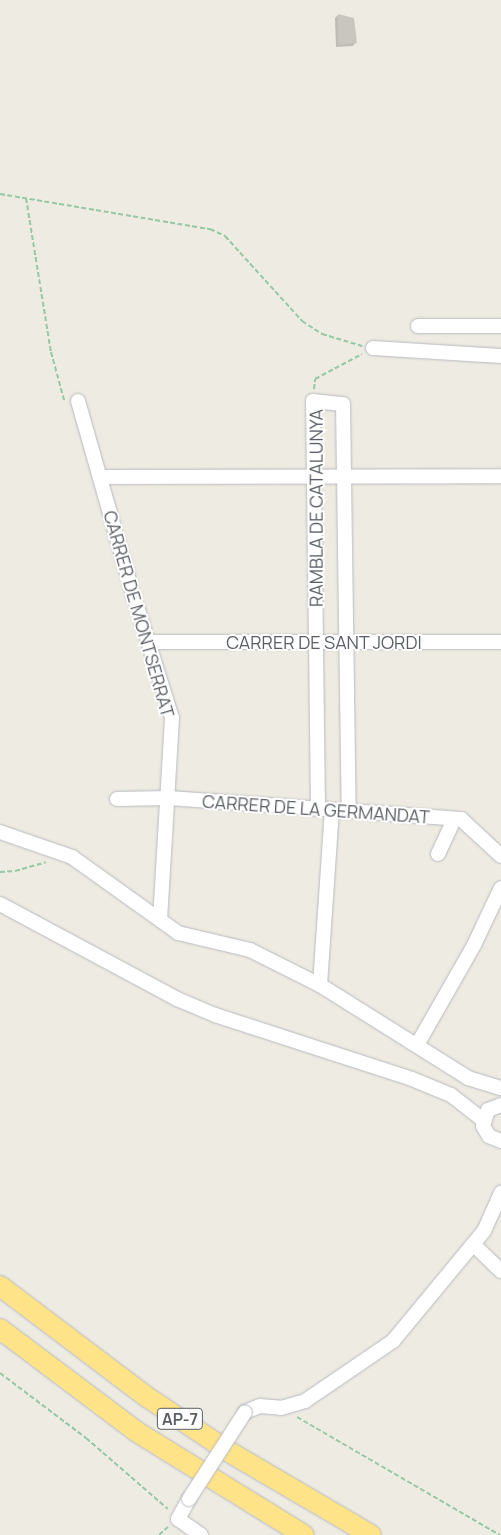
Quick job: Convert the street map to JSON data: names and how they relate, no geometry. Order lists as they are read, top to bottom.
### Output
{
  "streets": {
    "highway": ["AP-7"],
    "street": [
      "RAMBLA DE CATALUNYA",
      "CARRER DE MONTSERRAT",
      "CARRER DE SANT JORDI",
      "CARRER DE LA GERMANDAT"
    ]
  },
  "crossings": [
    ["RAMBLA DE CATALUNYA", "CARRER DE SANT JORDI"],
    ["RAMBLA DE CATALUNYA", "CARRER DE LA GERMANDAT"],
    ["CARRER DE MONTSERRAT", "CARRER DE SANT JORDI"],
    ["CARRER DE MONTSERRAT", "CARRER DE LA GERMANDAT"]
  ]
}
